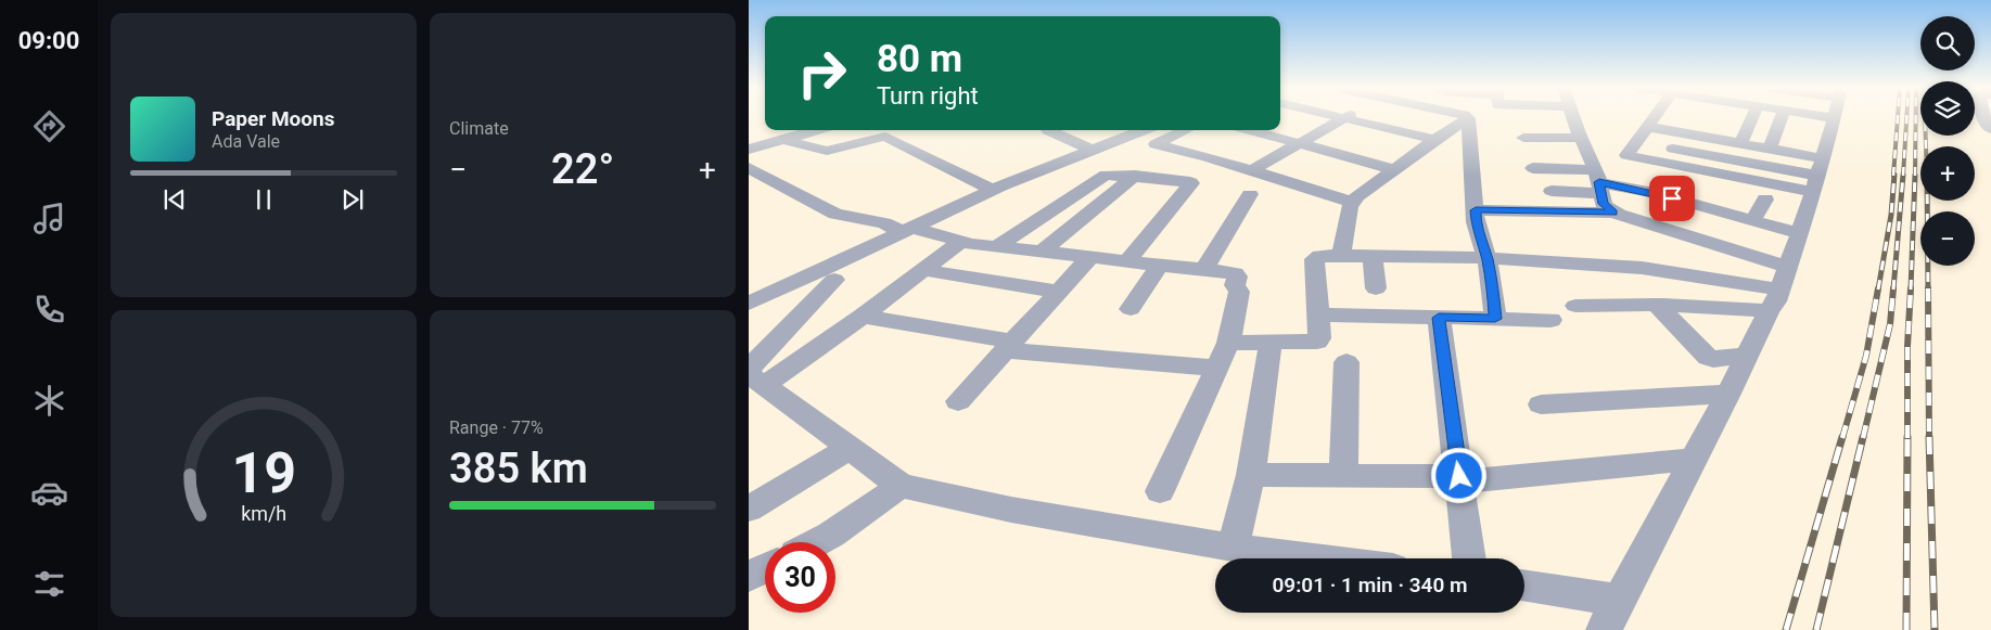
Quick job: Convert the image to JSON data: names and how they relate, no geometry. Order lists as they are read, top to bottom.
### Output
{
  "page": {
    "tabs": "09:00",
    "tile": [
      "Climate",
      ["Range · 77%", "385 km"]
    ],
    "map_buttons": ["+", "−"],
    "turn": ["80 m", "Turn right"],
    "song": ["Paper Moons", "Ada Vale"],
    "heat": ["−", "22°", "+"],
    "limit": "30",
    "trip": "09:01 · 1 min · 340 m",
    "gauge": ["19", "km/h"]
  }
}
